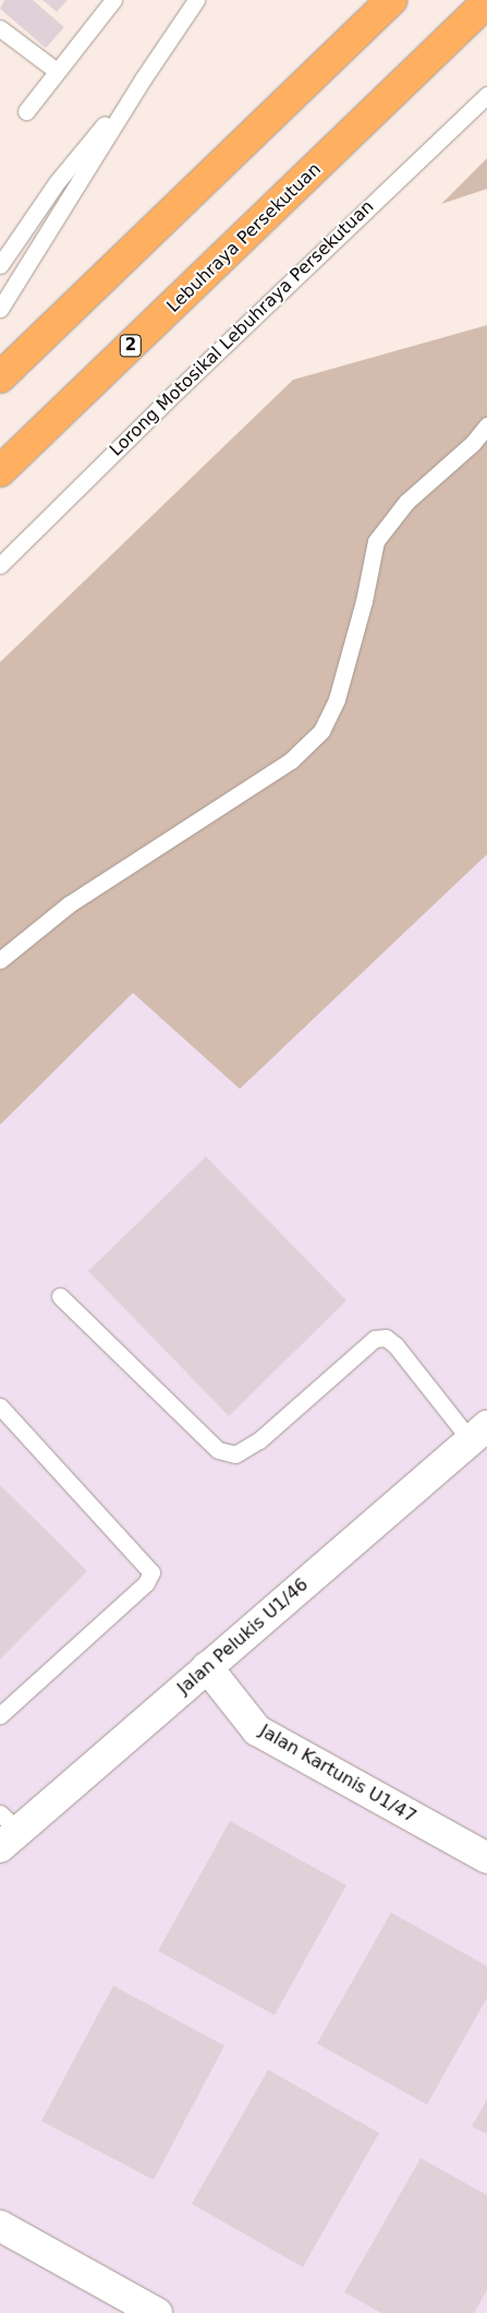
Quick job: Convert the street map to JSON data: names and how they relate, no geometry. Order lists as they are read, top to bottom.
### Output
{
  "streets": {
    "highway": ["Lebuhraya Persekutuan", "2"],
    "street": ["Jalan Pelukis U1/46", "Jalan Kartunis U1/47"],
    "lane": ["Lorong Motosikal Lebuhraya Persekutuan"]
  },
  "crossings": [
    ["Jalan Pelukis U1/46", "Jalan Kartunis U1/47"]
  ]
}
